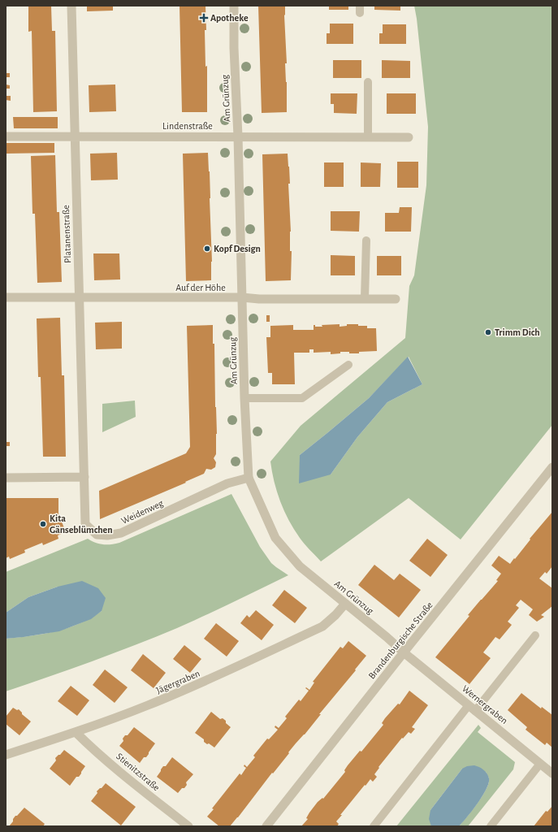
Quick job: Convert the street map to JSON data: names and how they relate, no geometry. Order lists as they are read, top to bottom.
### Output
{
  "streets": {
    "street": [
      "Am Grünzug",
      "Lindenstraße",
      "Platanenstraße",
      "Auf der Höhe",
      "Weidenweg",
      "Brandenburgische Straße",
      "Jägergraben",
      "Wernergraben",
      "Stienitzstraße"
    ]
  },
  "crossings": [
    ["Am Grünzug", "Lindenstraße"],
    ["Am Grünzug", "Auf der Höhe"],
    ["Am Grünzug", "Weidenweg"],
    ["Am Grünzug", "Brandenburgische Straße"],
    ["Am Grünzug", "Jägergraben"],
    ["Am Grünzug", "Wernergraben"],
    ["Lindenstraße", "Platanenstraße"],
    ["Platanenstraße", "Auf der Höhe"],
    ["Platanenstraße", "Weidenweg"],
    ["Brandenburgische Straße", "Wernergraben"],
    ["Jägergraben", "Stienitzstraße"]
  ],
  "places": {
    "health": ["Apotheke"],
    "other": ["Kopf Design", "Trimm Dich", "Kita Gänseblümchen"]
  }
}
